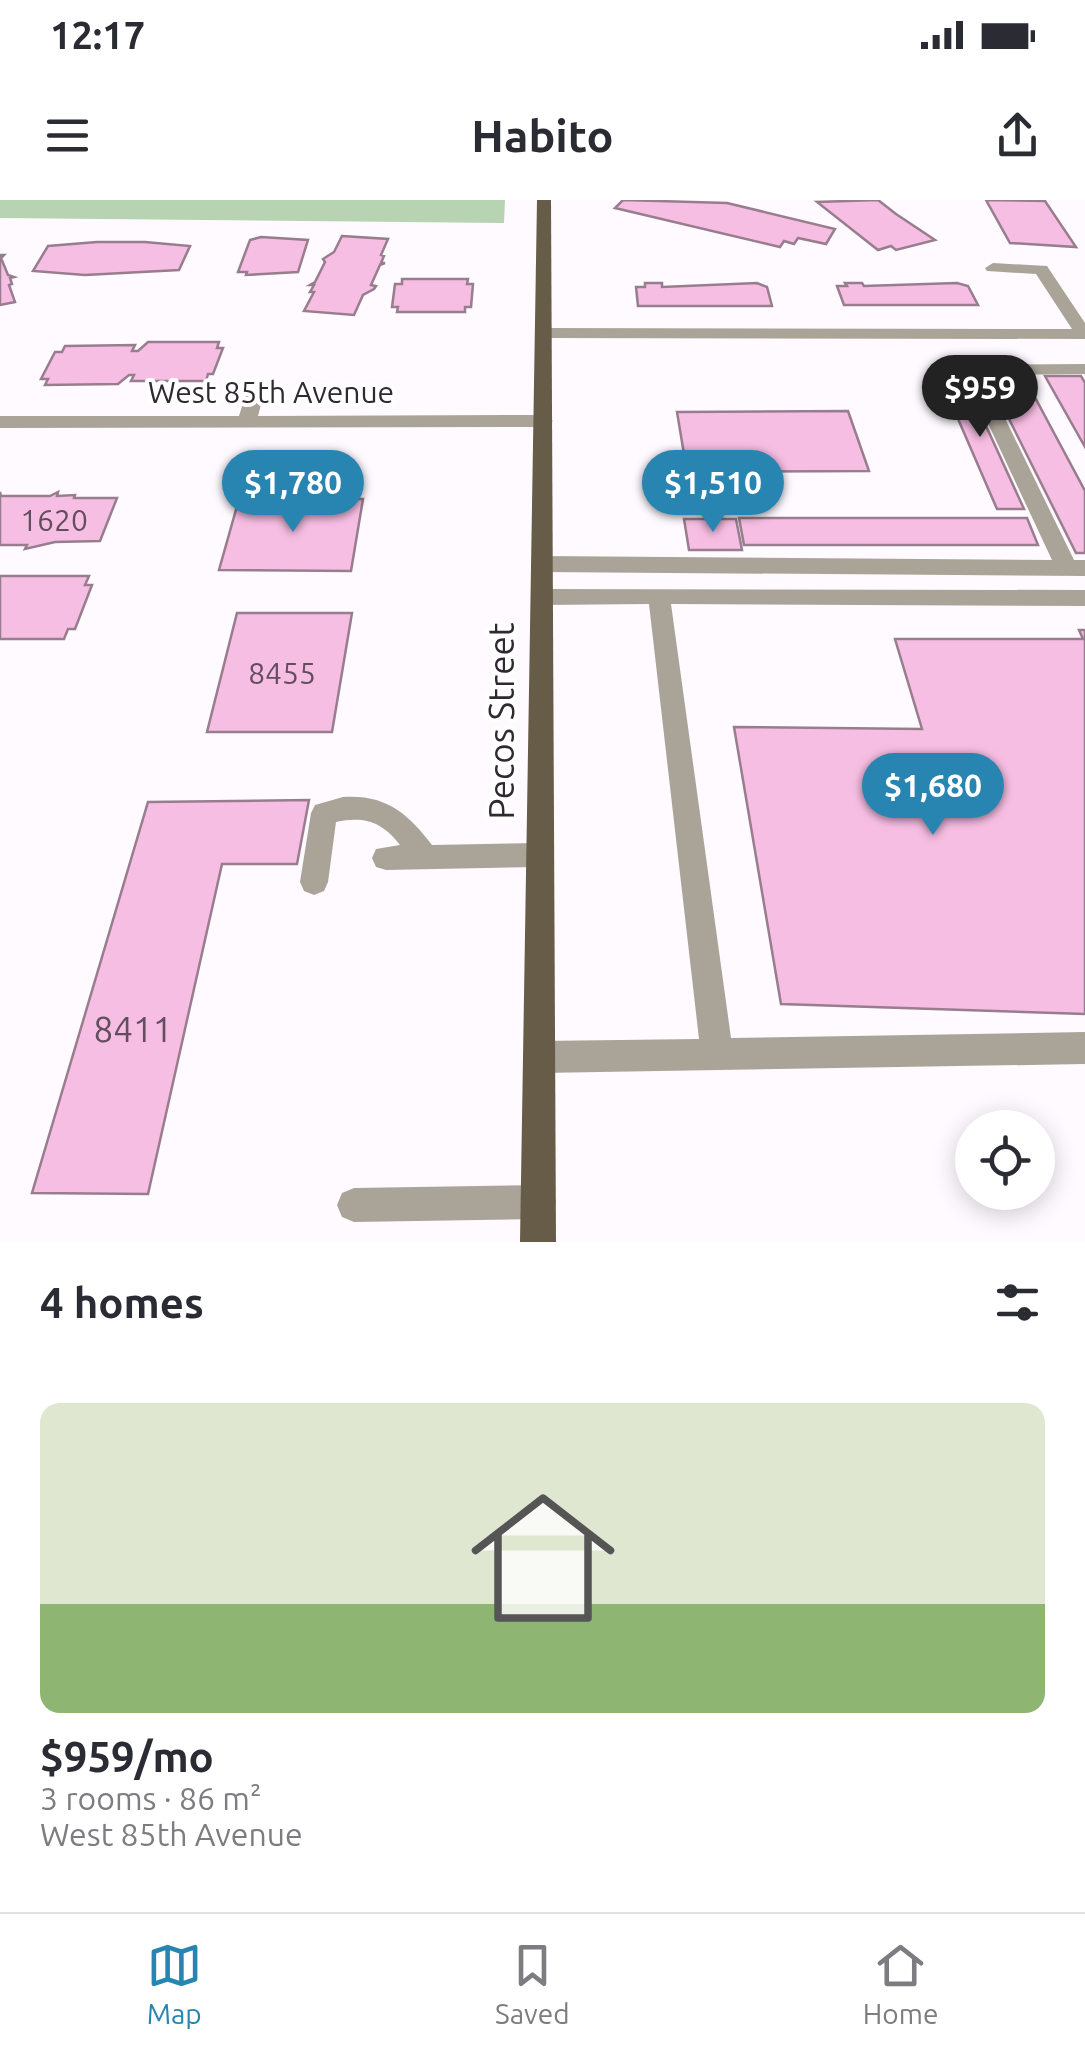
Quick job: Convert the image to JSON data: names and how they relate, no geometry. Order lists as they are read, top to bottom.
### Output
{
  "streets": {
    "main road": ["Pecos Street"],
    "street": ["West 85th Avenue"]
  },
  "crossings": [
    ["West 85th Avenue", "Pecos Street"]
  ],
  "house_numbers": ["1620", "8455", "8411"],
  "page": {
    "status": "12:17",
    "header": "Habito",
    "price": [
      "$959",
      "$1,780",
      "$1,510",
      "$1,680"
    ],
    "heading": "4 homes",
    "list": [
      {
        "name": "$959/mo",
        "note": "3 rooms · 86 m² · West 85th Avenue"
      }
    ],
    "tabs": ["Map", "Saved", "Home"]
  }
}
